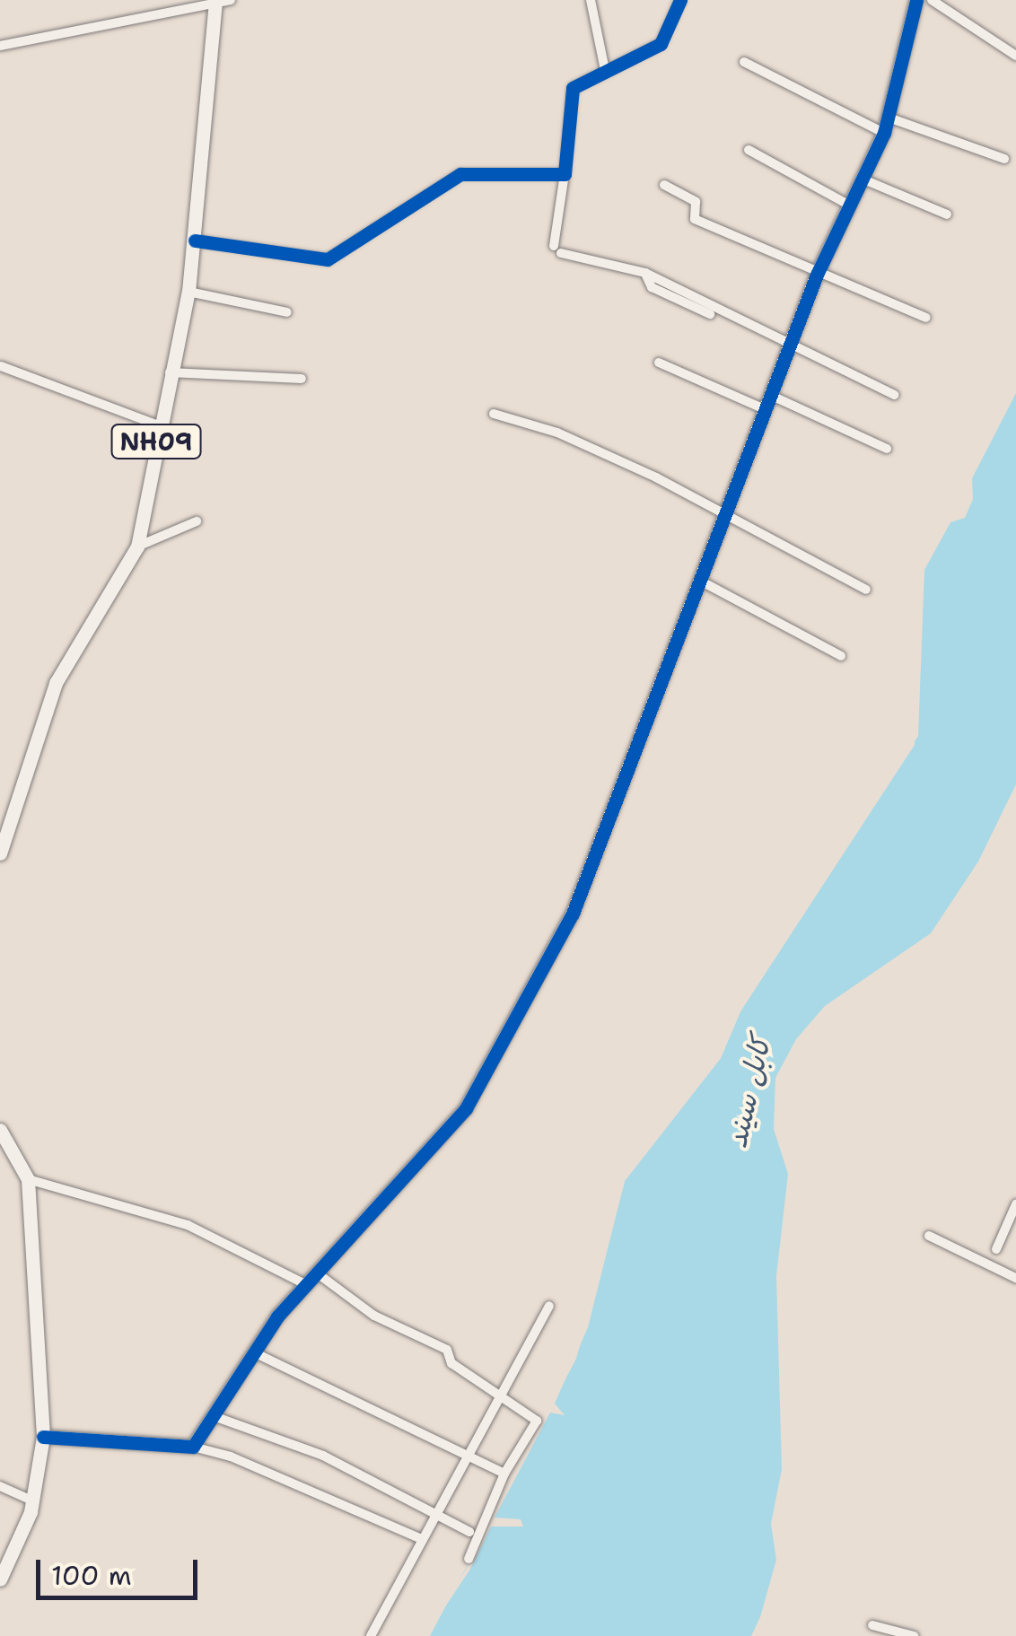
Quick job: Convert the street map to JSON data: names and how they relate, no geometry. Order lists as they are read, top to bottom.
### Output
{
  "streets": {
    "main road": ["NH09"]
  },
  "water": ["کابل سيند"],
  "scale_bar": "100 m"
}
